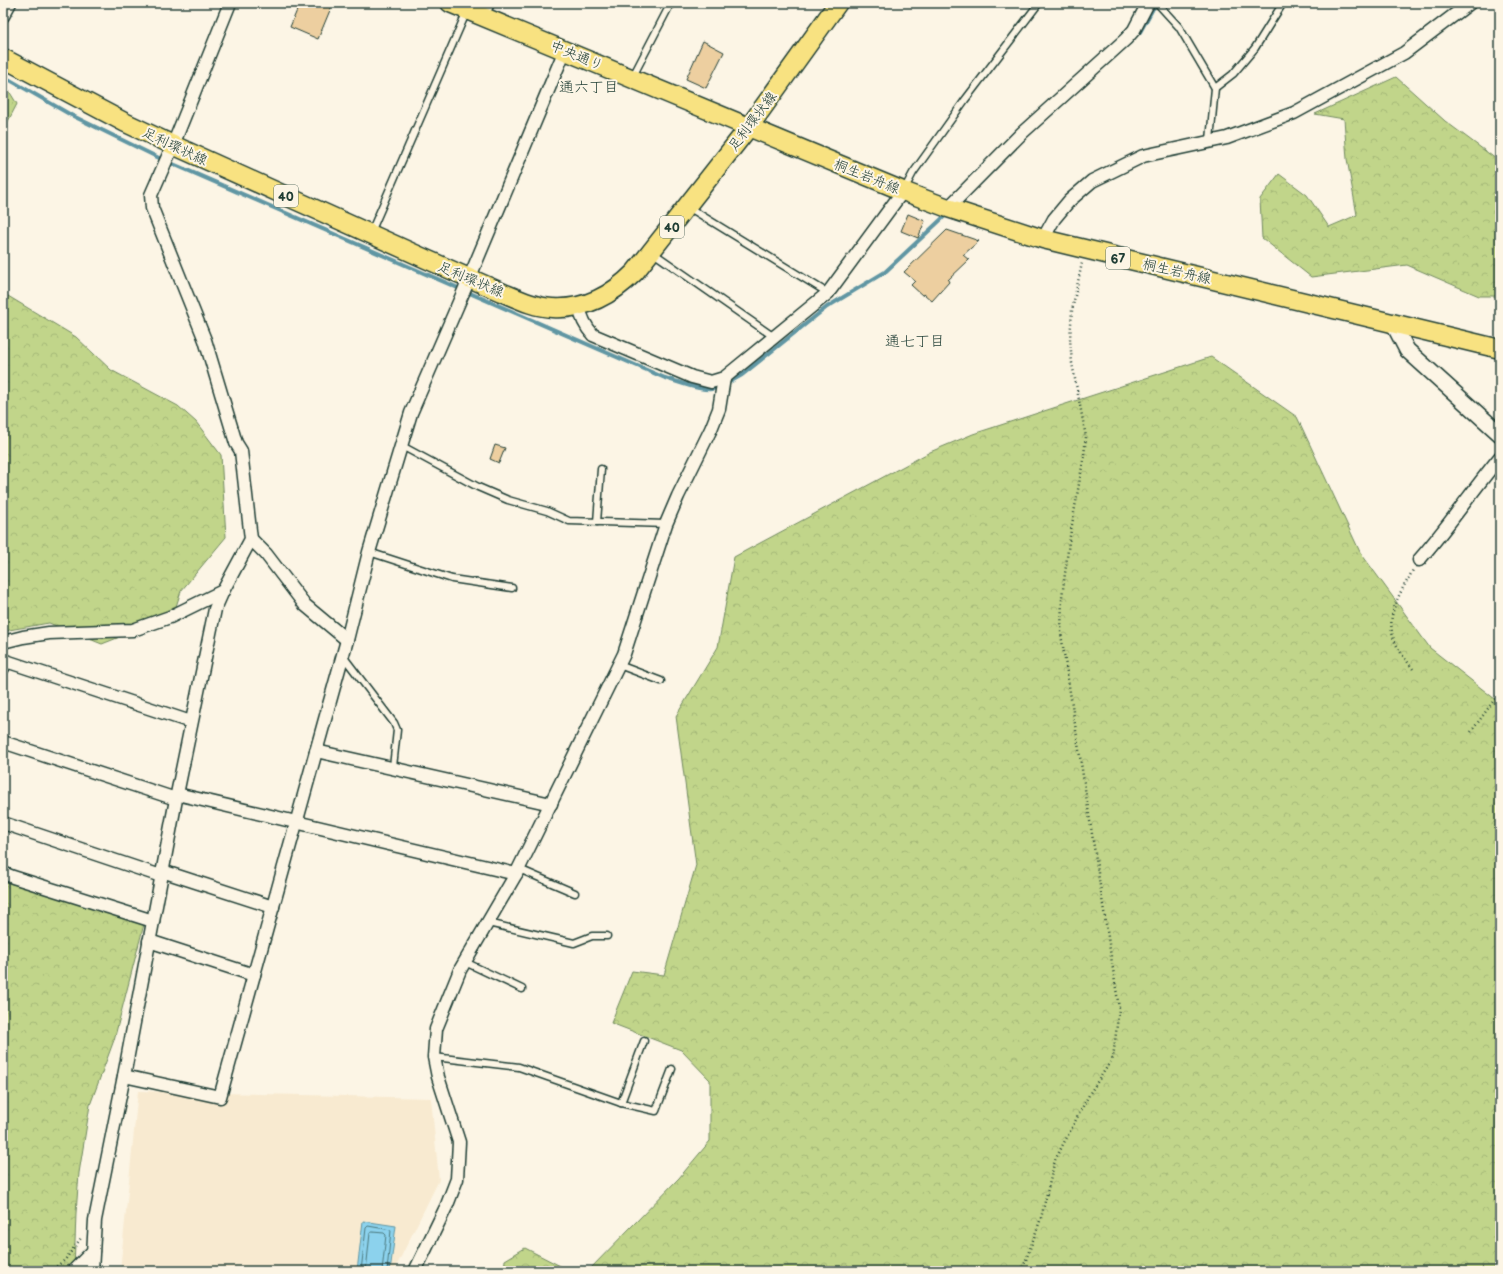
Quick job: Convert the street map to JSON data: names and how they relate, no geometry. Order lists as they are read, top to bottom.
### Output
{
  "streets": {
    "main road": [
      "中央通り",
      "足利環状線",
      "桐生岩舟線",
      "40",
      "67"
    ]
  },
  "crossings": [
    ["中央通り", "足利環状線"],
    ["中央通り", "桐生岩舟線"],
    ["足利環状線", "桐生岩舟線"]
  ],
  "districts": ["通六丁目", "通七丁目"]
}
